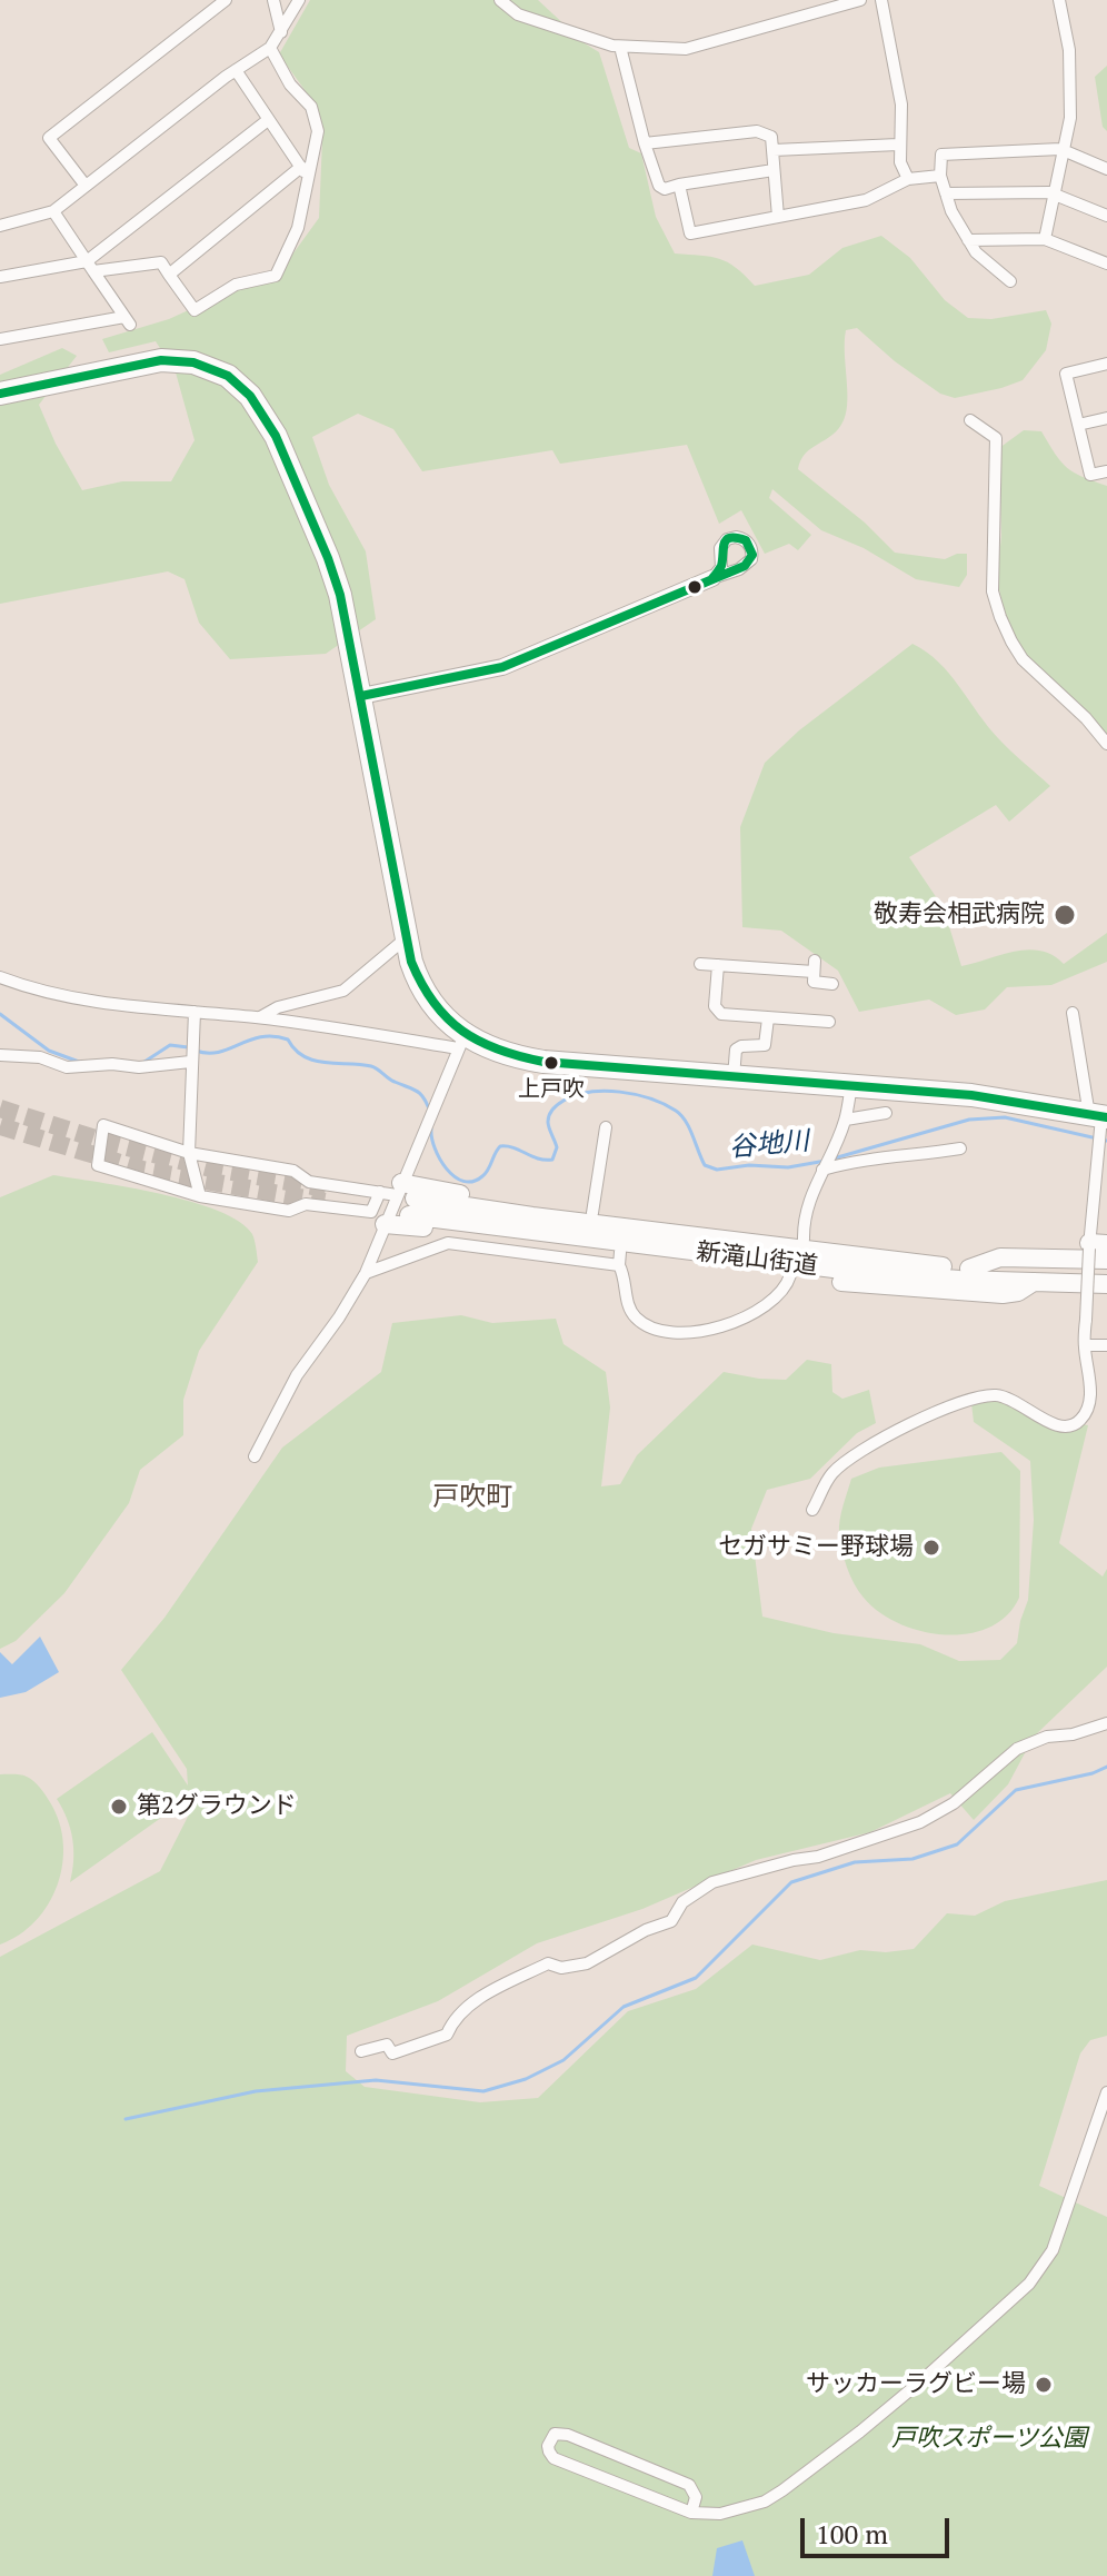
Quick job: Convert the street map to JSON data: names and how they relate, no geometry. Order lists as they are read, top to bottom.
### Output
{
  "streets": {
    "main road": ["新滝山街道"]
  },
  "districts": ["戸吹町"],
  "water": ["谷地川"],
  "parks": ["戸吹スポーツ公園"],
  "places": [
    "敬寿会相武病院",
    "上戸吹",
    "セガサミー野球場",
    "第2グラウンド",
    "サッカーラグビー場"
  ],
  "scale_bar": "100 m"
}
